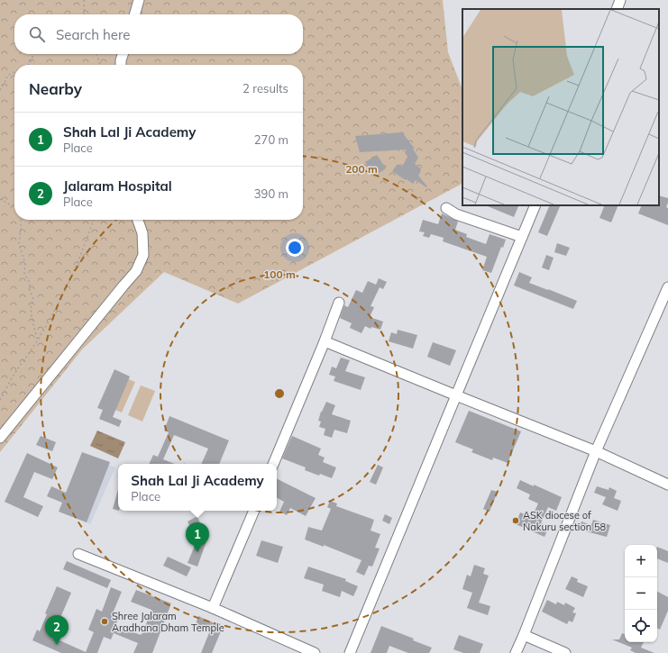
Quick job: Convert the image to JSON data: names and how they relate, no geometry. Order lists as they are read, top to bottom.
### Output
{
  "places": ["ASK diocese of Nakuru section 58", "Shree Jalaram Aradhana Dham Temple"],
  "page": {
    "search": "Search here",
    "heading": ["Nearby", "2 results"],
    "list": [
      {
        "mark": "1",
        "name": "Shah Lal Ji Academy",
        "note": "Place",
        "value": "270 m"
      },
      {
        "mark": "2",
        "name": "Jalaram Hospital",
        "note": "Place",
        "value": "390 m"
      }
    ],
    "popup": ["Shah Lal Ji Academy", "Place"],
    "pins": ["1", "2"],
    "map_buttons": ["+", "−"]
  },
  "rings": ["200 m", "100 m"]
}
